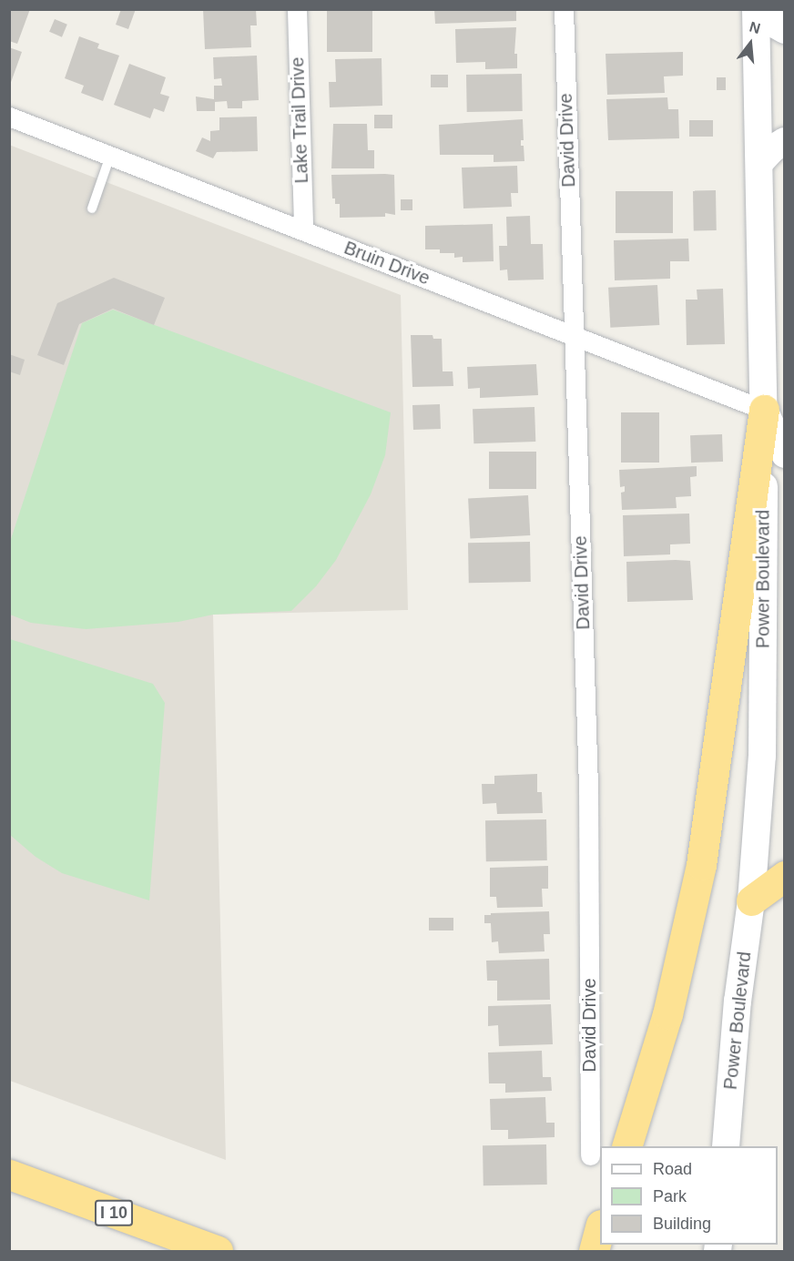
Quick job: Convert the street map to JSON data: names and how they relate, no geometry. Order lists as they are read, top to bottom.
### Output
{
  "streets": {
    "highway": ["I 10"],
    "main road": ["Power Boulevard"],
    "street": ["Lake Trail Drive", "David Drive", "Bruin Drive"]
  },
  "crossings": [
    ["Lake Trail Drive", "Bruin Drive"],
    ["David Drive", "Bruin Drive"],
    ["Bruin Drive", "Power Boulevard"]
  ],
  "legend": ["Road", "Park", "Building"],
  "north": "top"
}
